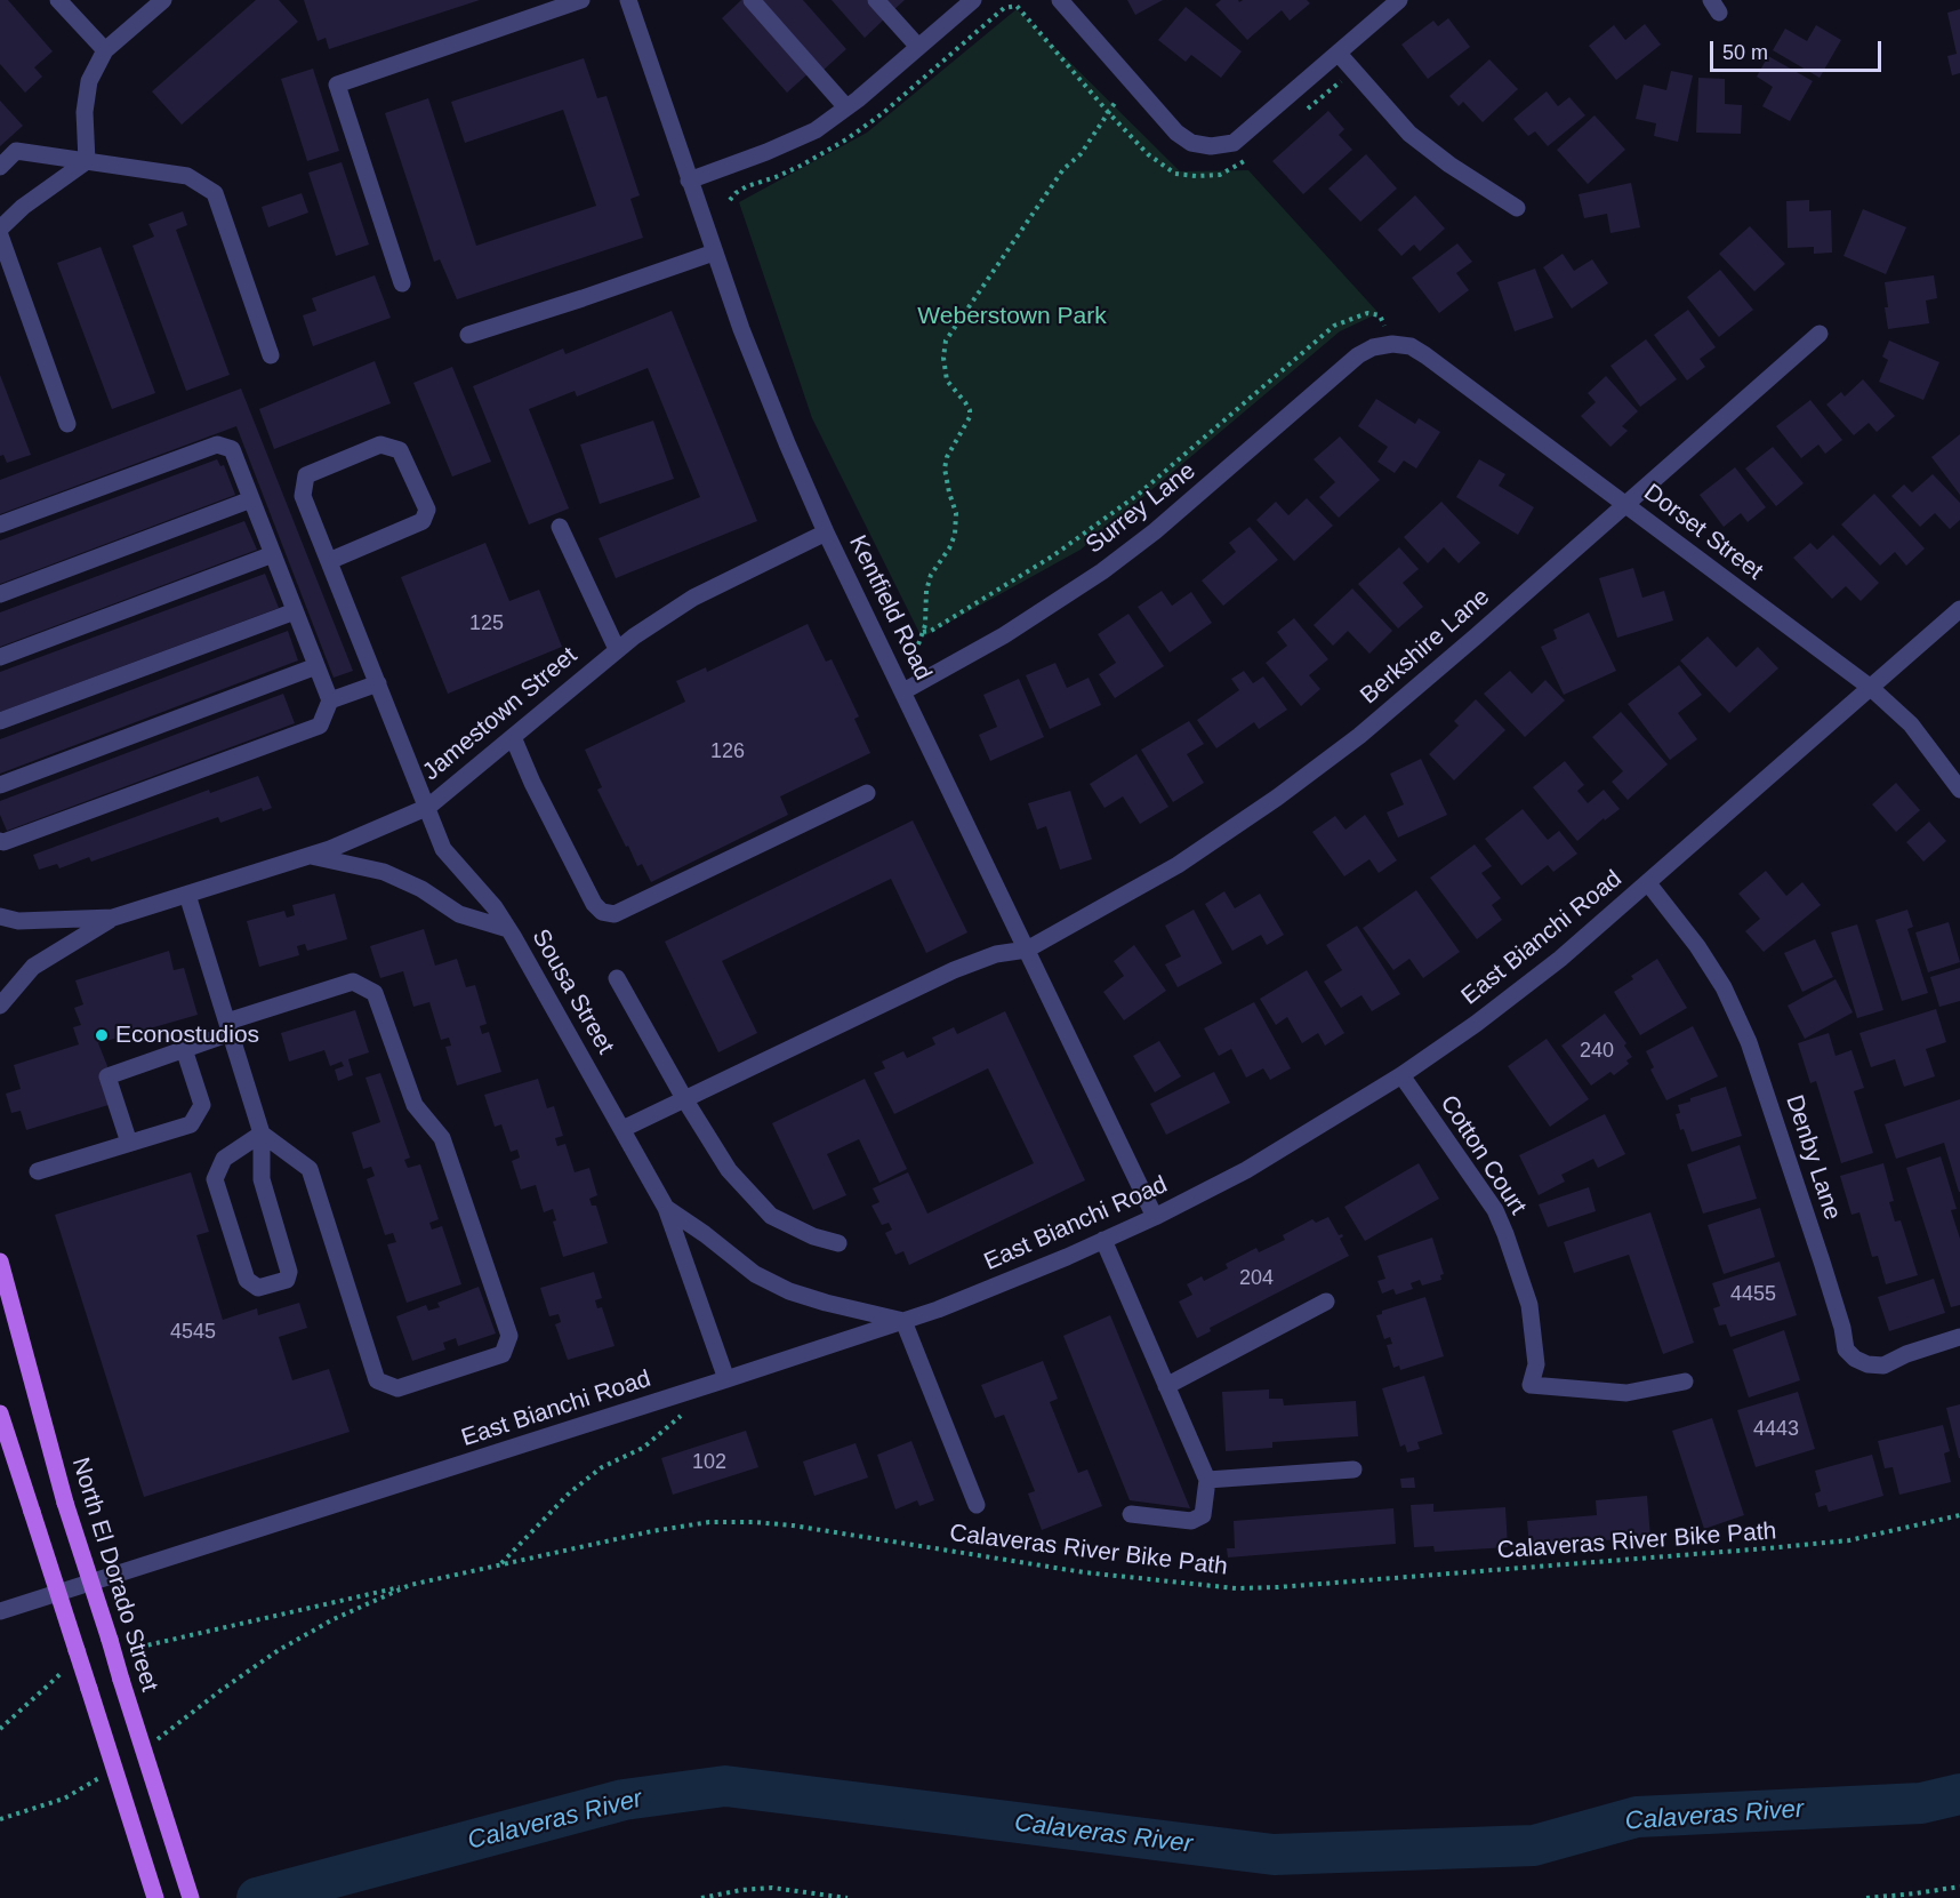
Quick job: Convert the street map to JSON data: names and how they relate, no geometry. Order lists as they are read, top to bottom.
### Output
{
  "streets": {
    "main road": ["North El Dorado Street"],
    "street": [
      "Surrey Lane",
      "Dorset Street",
      "Kentfield Road",
      "Berkshire Lane",
      "Jamestown Street",
      "East Bianchi Road",
      "Sousa Street",
      "Cotton Court",
      "Denby Lane"
    ],
    "path": ["Calaveras River Bike Path"]
  },
  "crossings": [
    ["Surrey Lane", "Dorset Street"],
    ["Surrey Lane", "Kentfield Road"],
    ["Dorset Street", "Berkshire Lane"],
    ["Dorset Street", "East Bianchi Road"],
    ["Kentfield Road", "Berkshire Lane"],
    ["Kentfield Road", "Jamestown Street"],
    ["Kentfield Road", "East Bianchi Road"],
    ["Berkshire Lane", "Sousa Street"],
    ["Jamestown Street", "Sousa Street"],
    ["East Bianchi Road", "Sousa Street"],
    ["East Bianchi Road", "Cotton Court"],
    ["East Bianchi Road", "Denby Lane"]
  ],
  "water": ["Calaveras River"],
  "parks": ["Weberstown Park"],
  "places": ["Econostudios"],
  "house_numbers": [
    "125",
    "126",
    "240",
    "204",
    "4455",
    "4545",
    "4443",
    "102"
  ],
  "scale_bar": "50 m"
}
